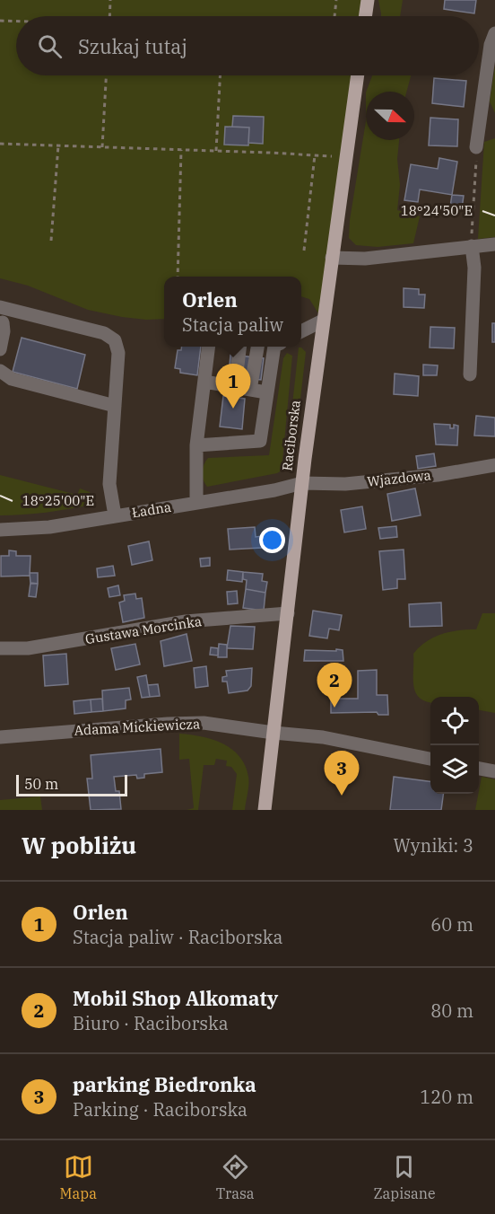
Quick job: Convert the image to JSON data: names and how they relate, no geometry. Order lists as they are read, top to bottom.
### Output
{
  "streets": {
    "main road": ["Raciborska"],
    "street": [
      "Wjazdowa",
      "Ładna",
      "Gustawa Morcinka",
      "Adama Mickiewicza"
    ]
  },
  "crossings": [
    ["Raciborska", "Wjazdowa"],
    ["Raciborska", "Ładna"],
    ["Raciborska", "Gustawa Morcinka"],
    ["Raciborska", "Adama Mickiewicza"],
    ["Wjazdowa", "Ładna"]
  ],
  "scale_bar": "50 m",
  "north": "right",
  "page": {
    "search": "Szukaj tutaj",
    "popup": ["Orlen", "Stacja paliw"],
    "pins": ["1", "2", "3"],
    "scale": "50 m",
    "heading": ["W pobliżu", "Wyniki: 3"],
    "list": [
      {
        "mark": "1",
        "name": "Orlen",
        "note": "Stacja paliw · Raciborska",
        "value": "60 m"
      },
      {
        "mark": "2",
        "name": "Mobil Shop Alkomaty",
        "note": "Biuro · Raciborska",
        "value": "80 m"
      },
      {
        "mark": "3",
        "name": "parking Biedronka",
        "note": "Parking · Raciborska",
        "value": "120 m"
      }
    ],
    "nav": ["Mapa", "Trasa", "Zapisane"]
  },
  "coordinates": ["18°24'50\"E", "18°25'00\"E"]
}
